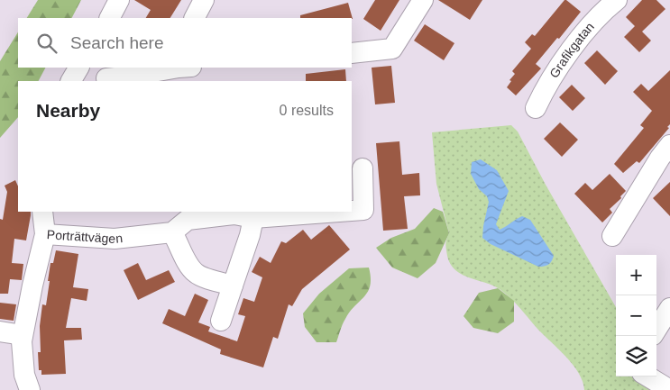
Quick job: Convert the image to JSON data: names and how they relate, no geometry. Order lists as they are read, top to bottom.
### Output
{
  "streets": {
    "street": ["Grafikgatan", "Porträttvägen"]
  },
  "page": {
    "search": "Search here",
    "heading": ["Nearby", "0 results"],
    "map_buttons": ["+", "−"]
  }
}
